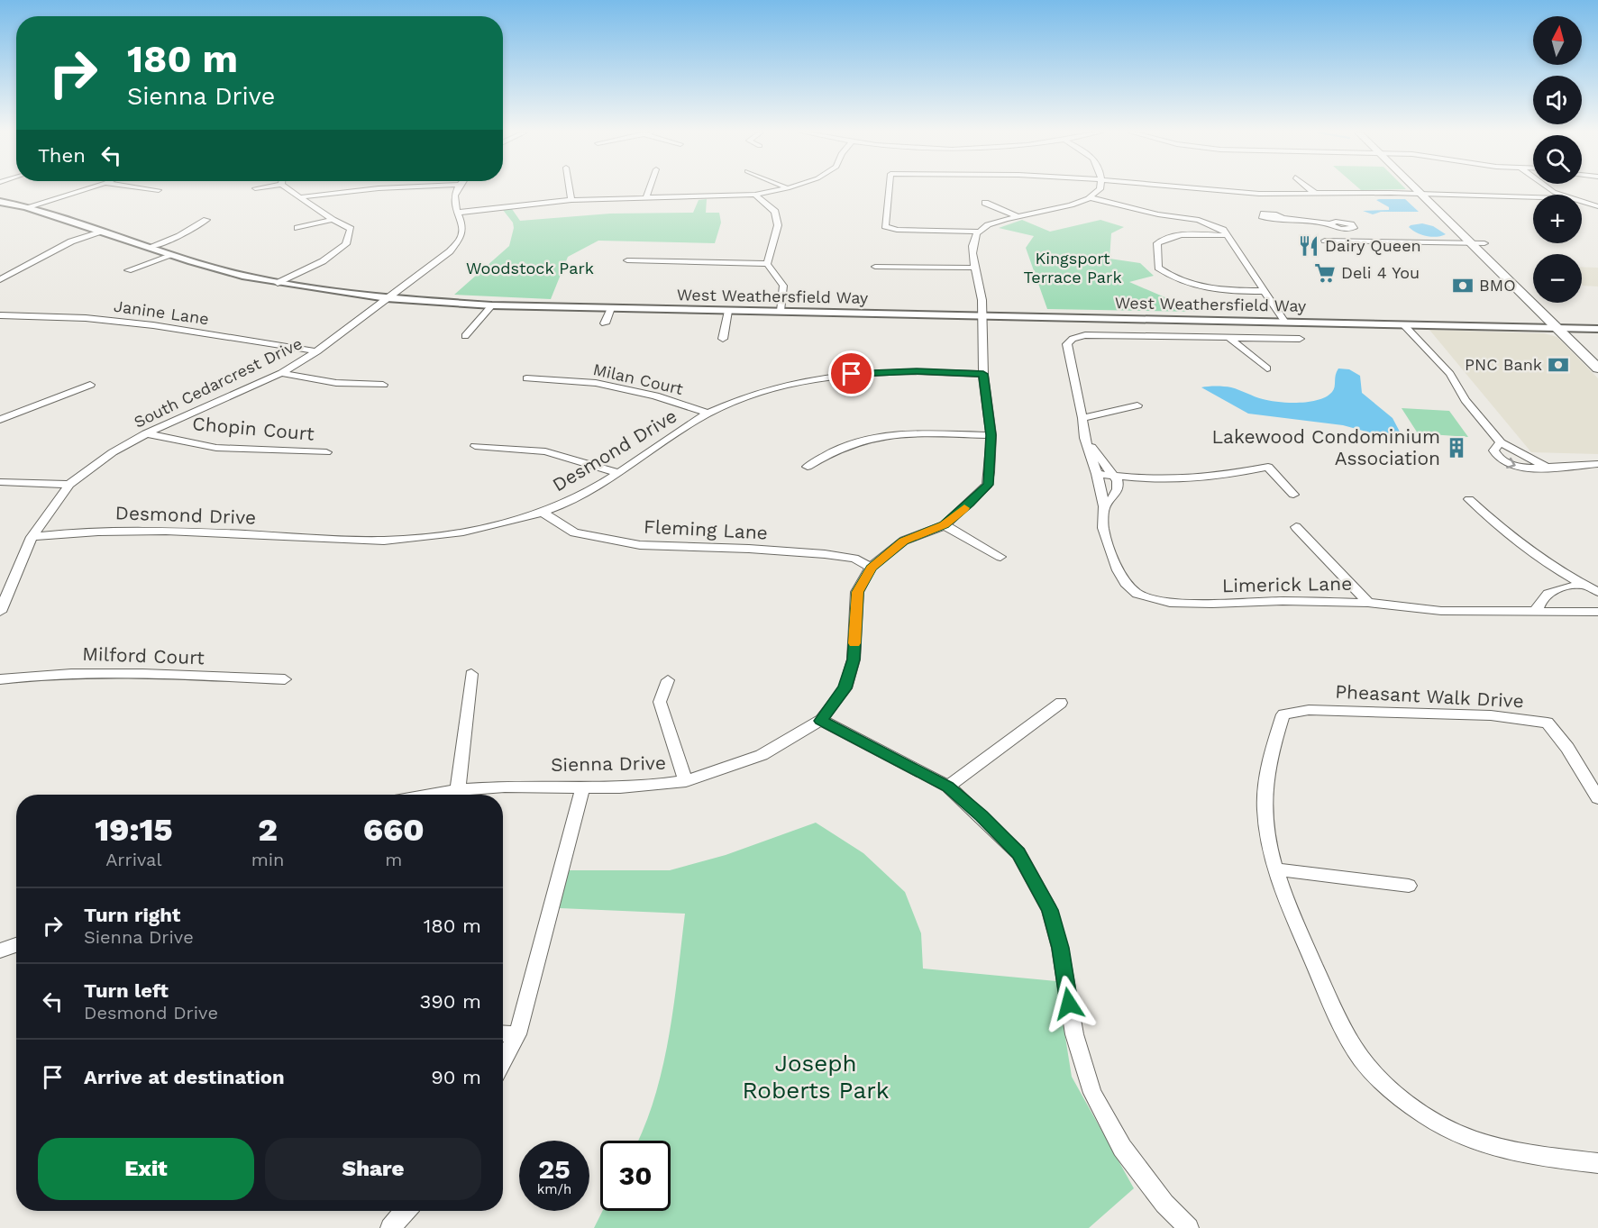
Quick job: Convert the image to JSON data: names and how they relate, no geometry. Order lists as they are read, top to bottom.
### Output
{
  "streets": {
    "street": [
      "West Weathersfield Way",
      "Janine Lane",
      "Milan Court",
      "South Cedarcrest Drive",
      "Chopin Court",
      "Desmond Drive",
      "Fleming Lane",
      "Limerick Lane",
      "Milford Court",
      "Pheasant Walk Drive",
      "Sienna Drive"
    ]
  },
  "crossings": [
    ["West Weathersfield Way", "South Cedarcrest Drive"],
    ["West Weathersfield Way", "Sienna Drive"],
    ["Janine Lane", "South Cedarcrest Drive"],
    ["Milan Court", "Desmond Drive"],
    ["South Cedarcrest Drive", "Chopin Court"],
    ["South Cedarcrest Drive", "Desmond Drive"],
    ["Desmond Drive", "Fleming Lane"],
    ["Desmond Drive", "Sienna Drive"],
    ["Fleming Lane", "Sienna Drive"]
  ],
  "parks": ["Kingsport Terrace Park", "Woodstock Park", "Joseph Roberts Park"],
  "places": {
    "restaurant": ["Dairy Queen"],
    "supermarket": ["Deli 4 You"],
    "bank": ["BMO", "PNC Bank"],
    "building": ["Lakewood Condominium Association"]
  },
  "north": "top",
  "page": {
    "map_buttons": ["+", "−"],
    "turn": ["180 m", "Sienna Drive"],
    "then": "Then",
    "eta": [
      "19:15",
      "Arrival",
      "2",
      "min",
      "660",
      "m"
    ],
    "list": [
      {
        "name": "Turn right",
        "note": "Sienna Drive",
        "value": "180 m"
      },
      {
        "name": "Turn left",
        "note": "Desmond Drive",
        "value": "390 m"
      },
      {
        "name": "Arrive at destination",
        "value": "90 m"
      }
    ],
    "buttons": ["Exit", "Share"],
    "speed": "25 km/h",
    "limit": "30"
  }
}
